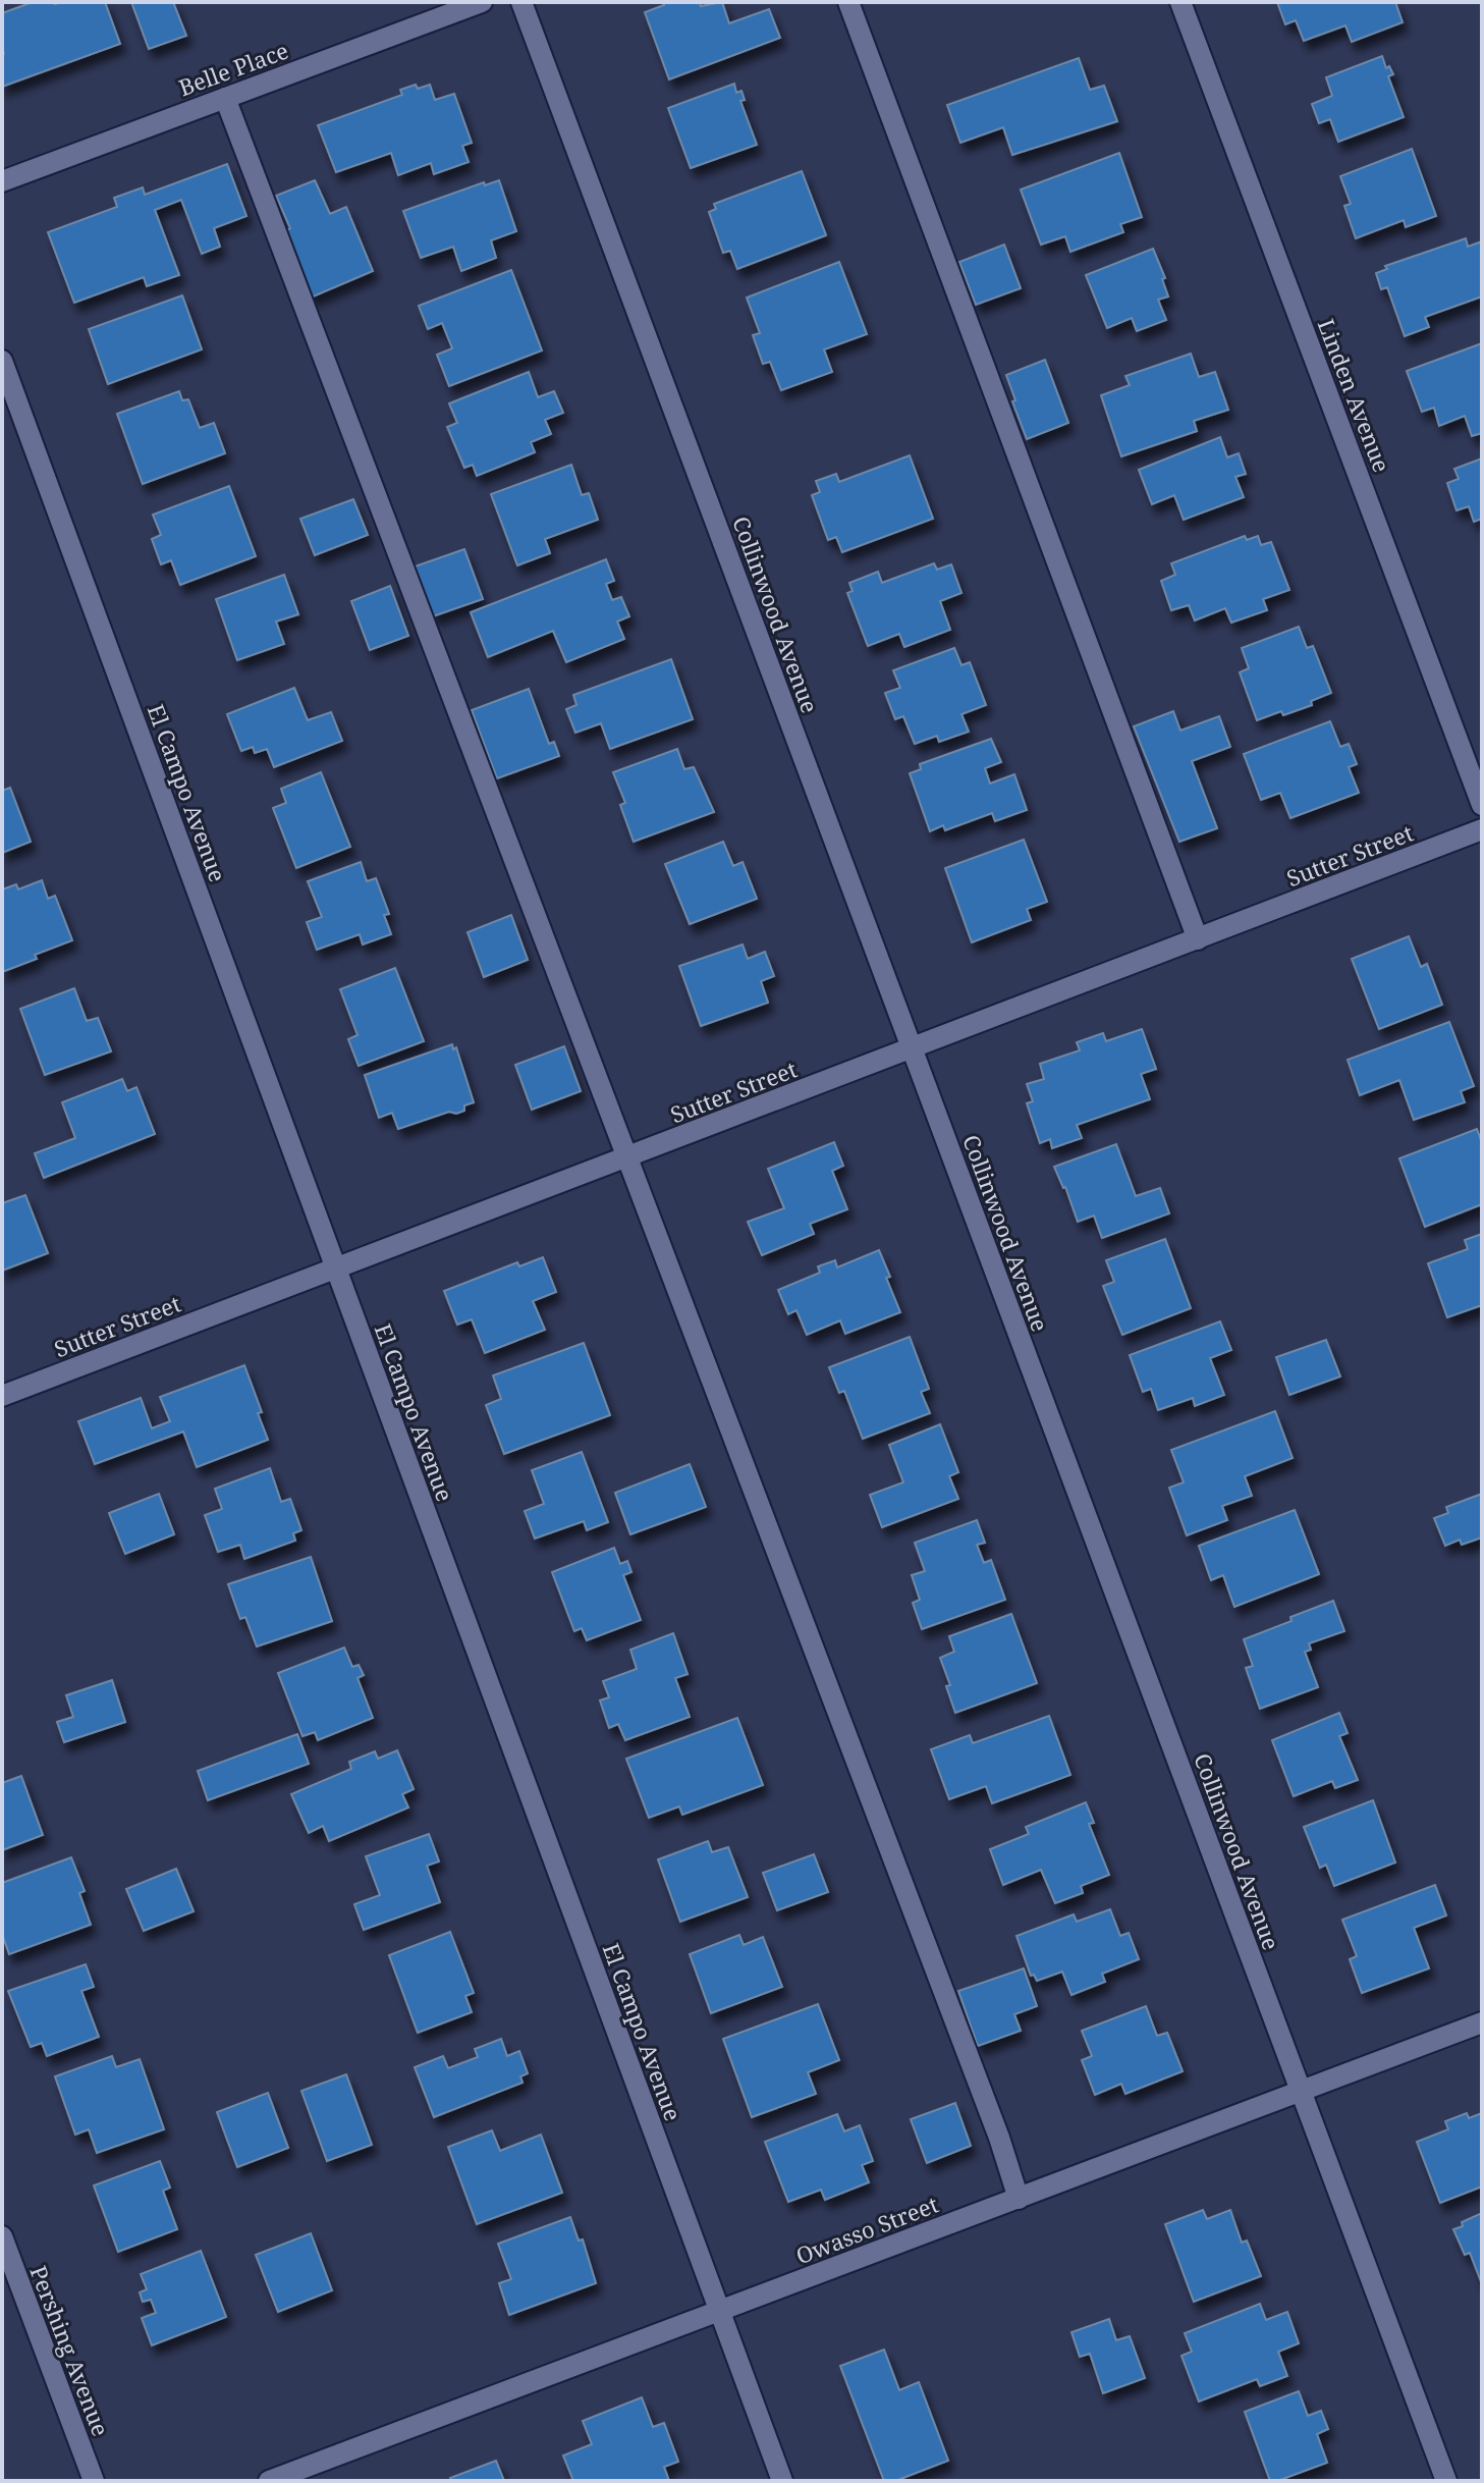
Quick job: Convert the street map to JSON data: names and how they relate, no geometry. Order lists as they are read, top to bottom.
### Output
{
  "streets": {
    "street": [
      "Belle Place",
      "Linden Avenue",
      "Collinwood Avenue",
      "El Campo Avenue",
      "Sutter Street",
      "Owasso Street",
      "Pershing Avenue"
    ]
  },
  "crossings": [
    ["Collinwood Avenue", "Sutter Street"],
    ["Collinwood Avenue", "Owasso Street"],
    ["El Campo Avenue", "Sutter Street"],
    ["El Campo Avenue", "Owasso Street"]
  ]
}
